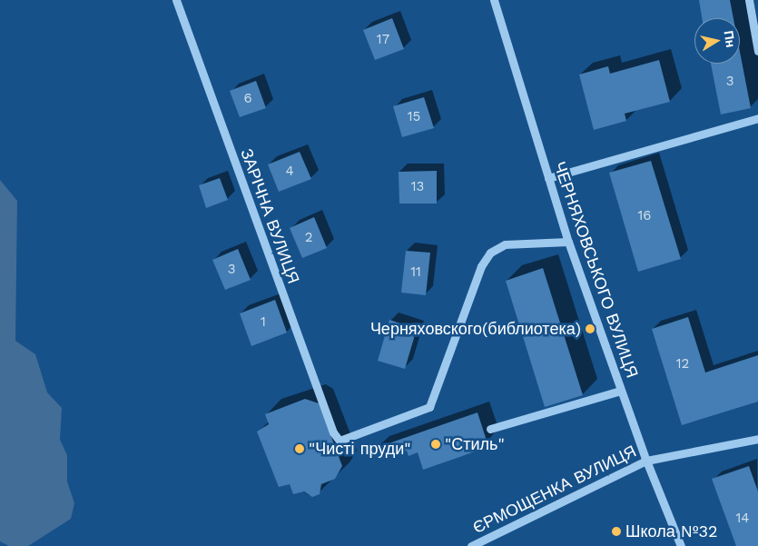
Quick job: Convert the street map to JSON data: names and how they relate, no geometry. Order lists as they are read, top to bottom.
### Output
{
  "streets": {
    "street": ["ЗАРІЧНА ВУЛИЦЯ", "ЧЕРНЯХОВСЬКОГО ВУЛИЦЯ", "ЄРМОЩЕНКА ВУЛИЦЯ"]
  },
  "crossings": [
    ["ЗАРІЧНА ВУЛИЦЯ", "ЧЕРНЯХОВСЬКОГО ВУЛИЦЯ"],
    ["ЧЕРНЯХОВСЬКОГО ВУЛИЦЯ", "ЄРМОЩЕНКА ВУЛИЦЯ"]
  ],
  "places": [
    "Черняховского(библиотека)",
    "\"Стиль\"",
    "\"Чисті пруди\"",
    "Школа №32"
  ],
  "house_numbers": [
    "17",
    "3",
    "6",
    "15",
    "4",
    "13",
    "16",
    "2",
    "3",
    "11",
    "1",
    "12",
    "14"
  ],
  "north": "right"
}
